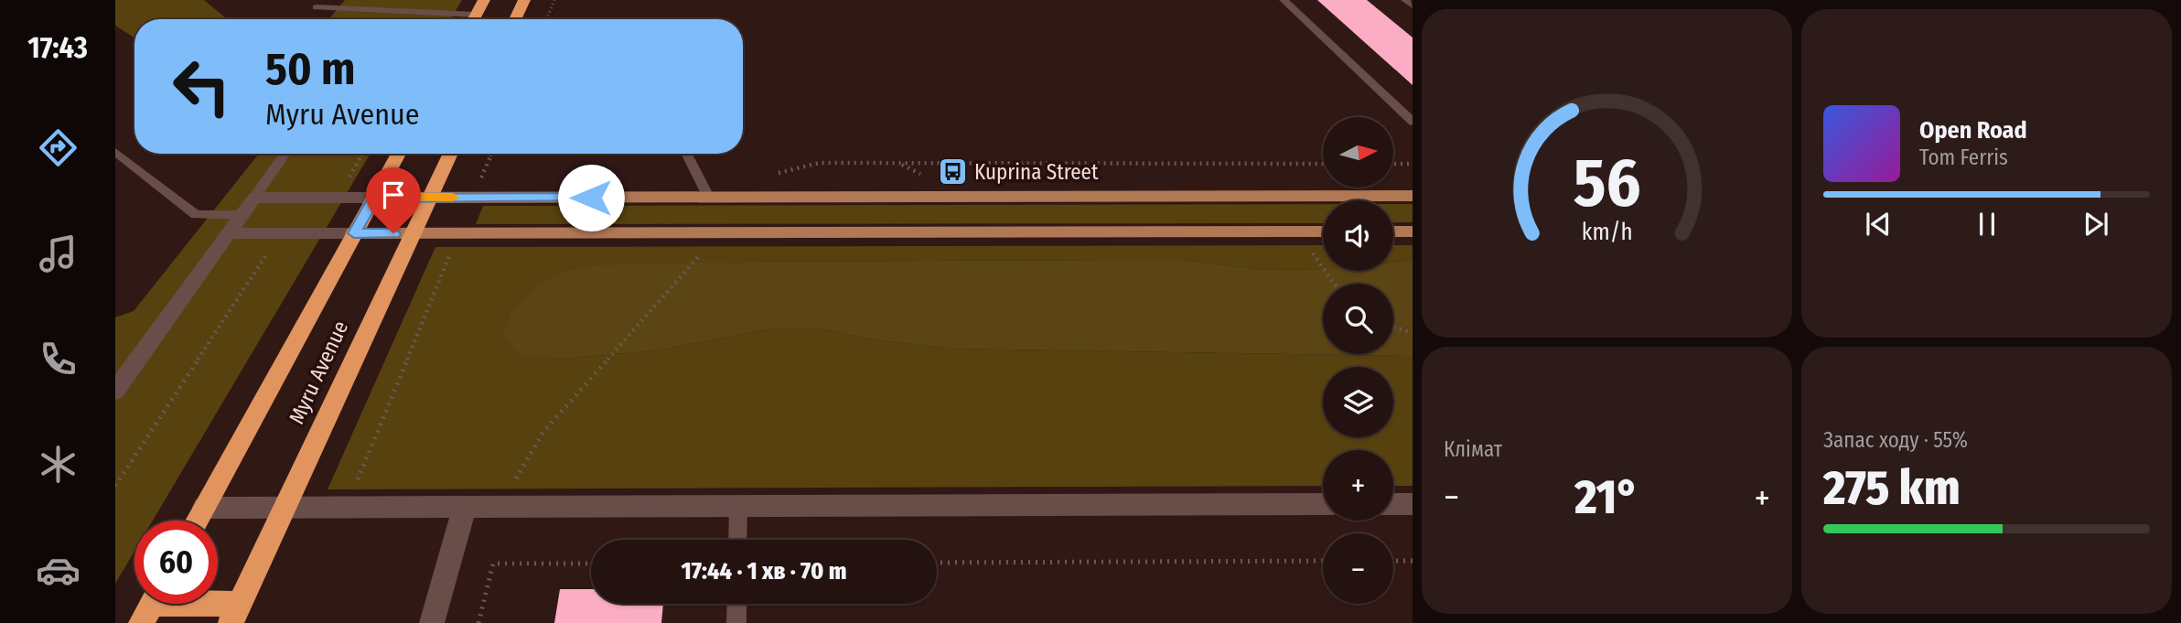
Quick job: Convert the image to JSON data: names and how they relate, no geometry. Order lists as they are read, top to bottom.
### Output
{
  "streets": {
    "highway": ["Myru Avenue"]
  },
  "places": {
    "bus stop": ["Kuprina Street"]
  },
  "north": "right",
  "page": {
    "tabs": "17:43",
    "turn": ["50 m", "Myru Avenue"],
    "song": ["Open Road", "Tom Ferris"],
    "map_buttons": ["+", "−"],
    "tile": [
      "Клімат",
      ["Запас ходу · 55%", "275 km"]
    ],
    "heat": ["−", "21°", "+"],
    "limit": "60",
    "trip": "17:44 · 1 хв · 70 m",
    "gauge": ["56", "km/h"]
  }
}
